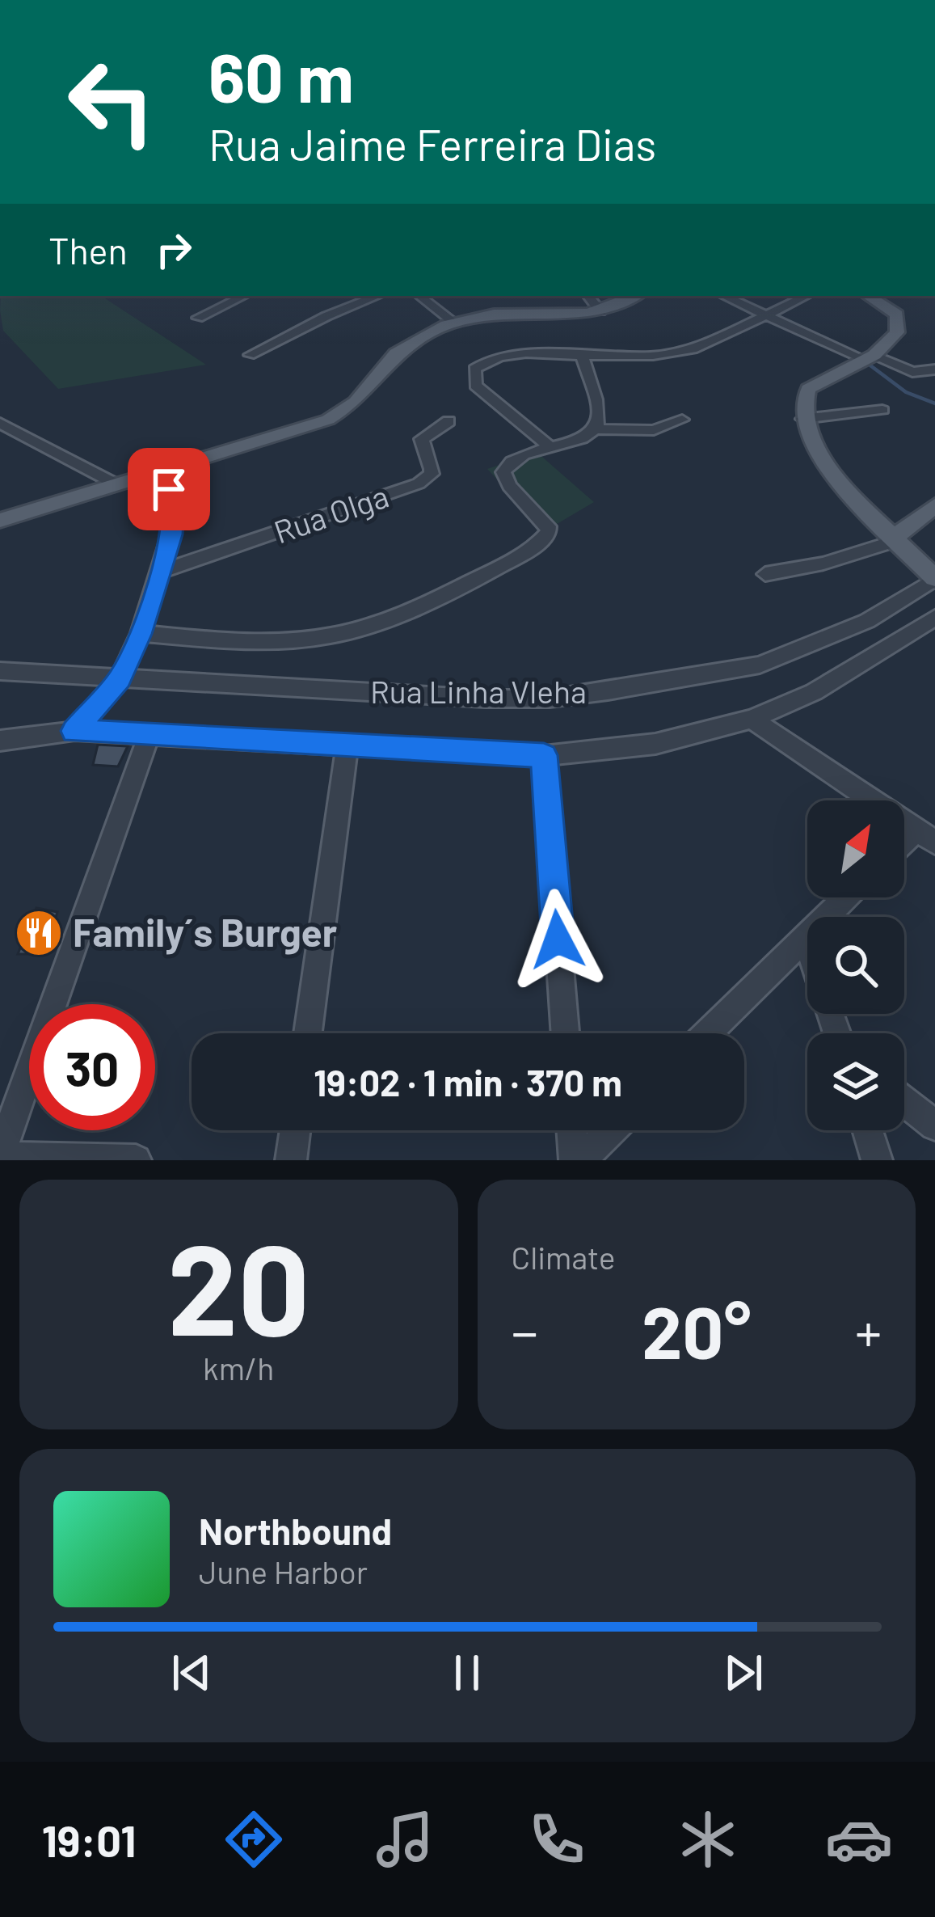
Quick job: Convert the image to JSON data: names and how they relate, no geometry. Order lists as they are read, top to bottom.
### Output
{
  "streets": {
    "street": ["Rua Olga", "Rua Linha Vleha"]
  },
  "places": {
    "restaurant": ["Family´s Burger"]
  },
  "north": "top right",
  "page": {
    "turn": ["60 m", "Rua Jaime Ferreira Dias"],
    "then": "Then",
    "limit": "30",
    "trip": "19:02 · 1 min · 370 m",
    "tile": [
      ["20", "km/h"],
      "Climate"
    ],
    "heat": ["−", "20°", "+"],
    "song": ["Northbound", "June Harbor"],
    "tabs": "19:01"
  }
}
